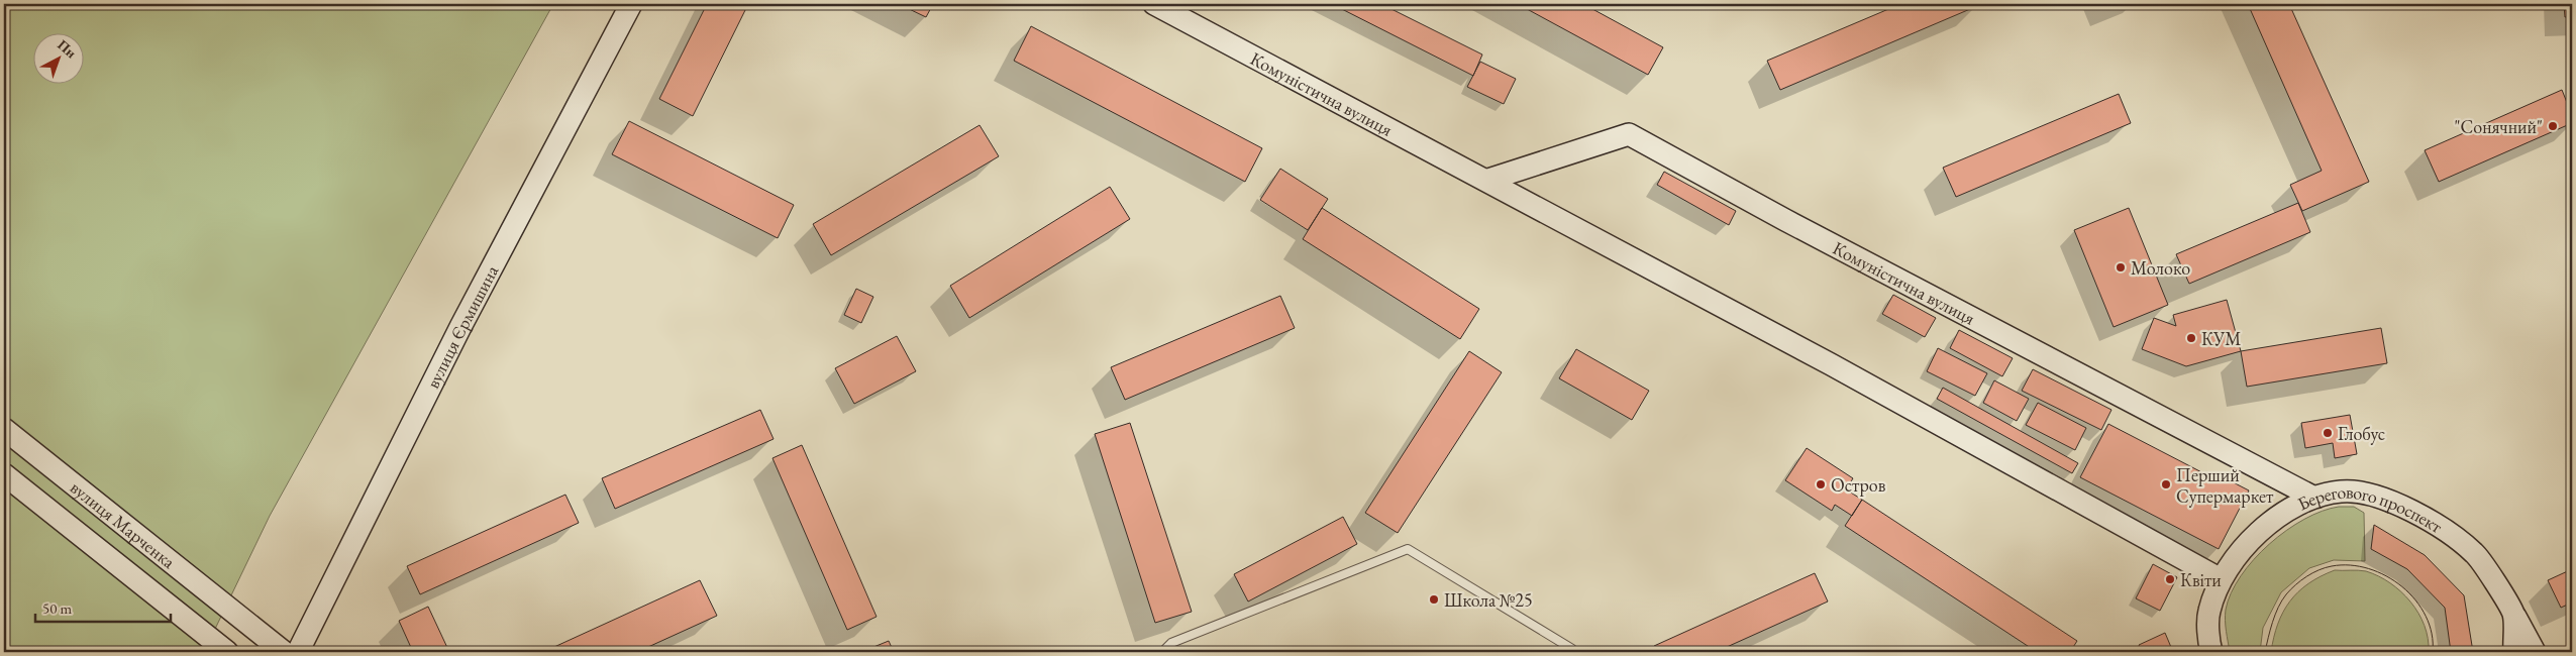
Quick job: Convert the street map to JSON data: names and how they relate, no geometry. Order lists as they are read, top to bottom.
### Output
{
  "streets": {
    "street": [
      "Комуністична вулиця",
      "вулиця Єрмишина",
      "Берегового проспект",
      "вулиця Марченка"
    ]
  },
  "crossings": [
    ["Комуністична вулиця", "Берегового проспект"]
  ],
  "places": [
    "\"Сонячний\"",
    "Молоко",
    "КУМ",
    "Глобус",
    "Остров",
    "Перший Супермаркет",
    "Квіти",
    "Школа №25"
  ],
  "scale_bar": "50 m",
  "north": "top right"
}
